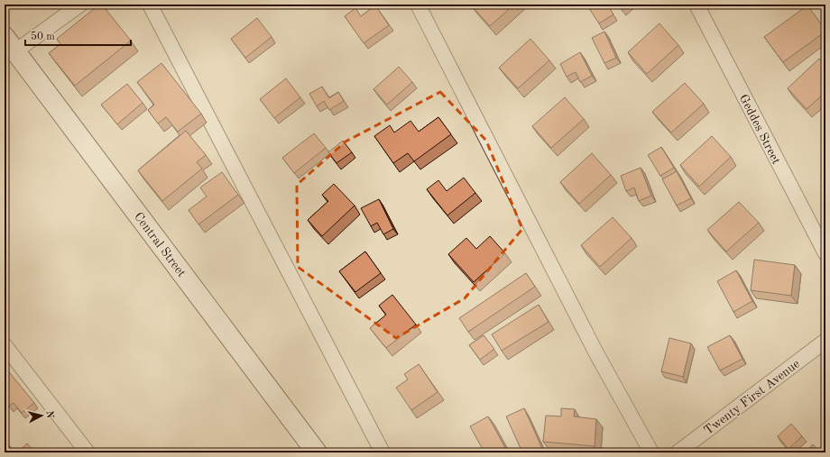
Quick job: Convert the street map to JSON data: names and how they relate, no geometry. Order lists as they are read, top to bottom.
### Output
{
  "streets": {
    "main road": ["Central Street"],
    "street": ["Geddes Street", "Twenty First Avenue"]
  },
  "scale_bar": "50 m",
  "north": "right"
}
